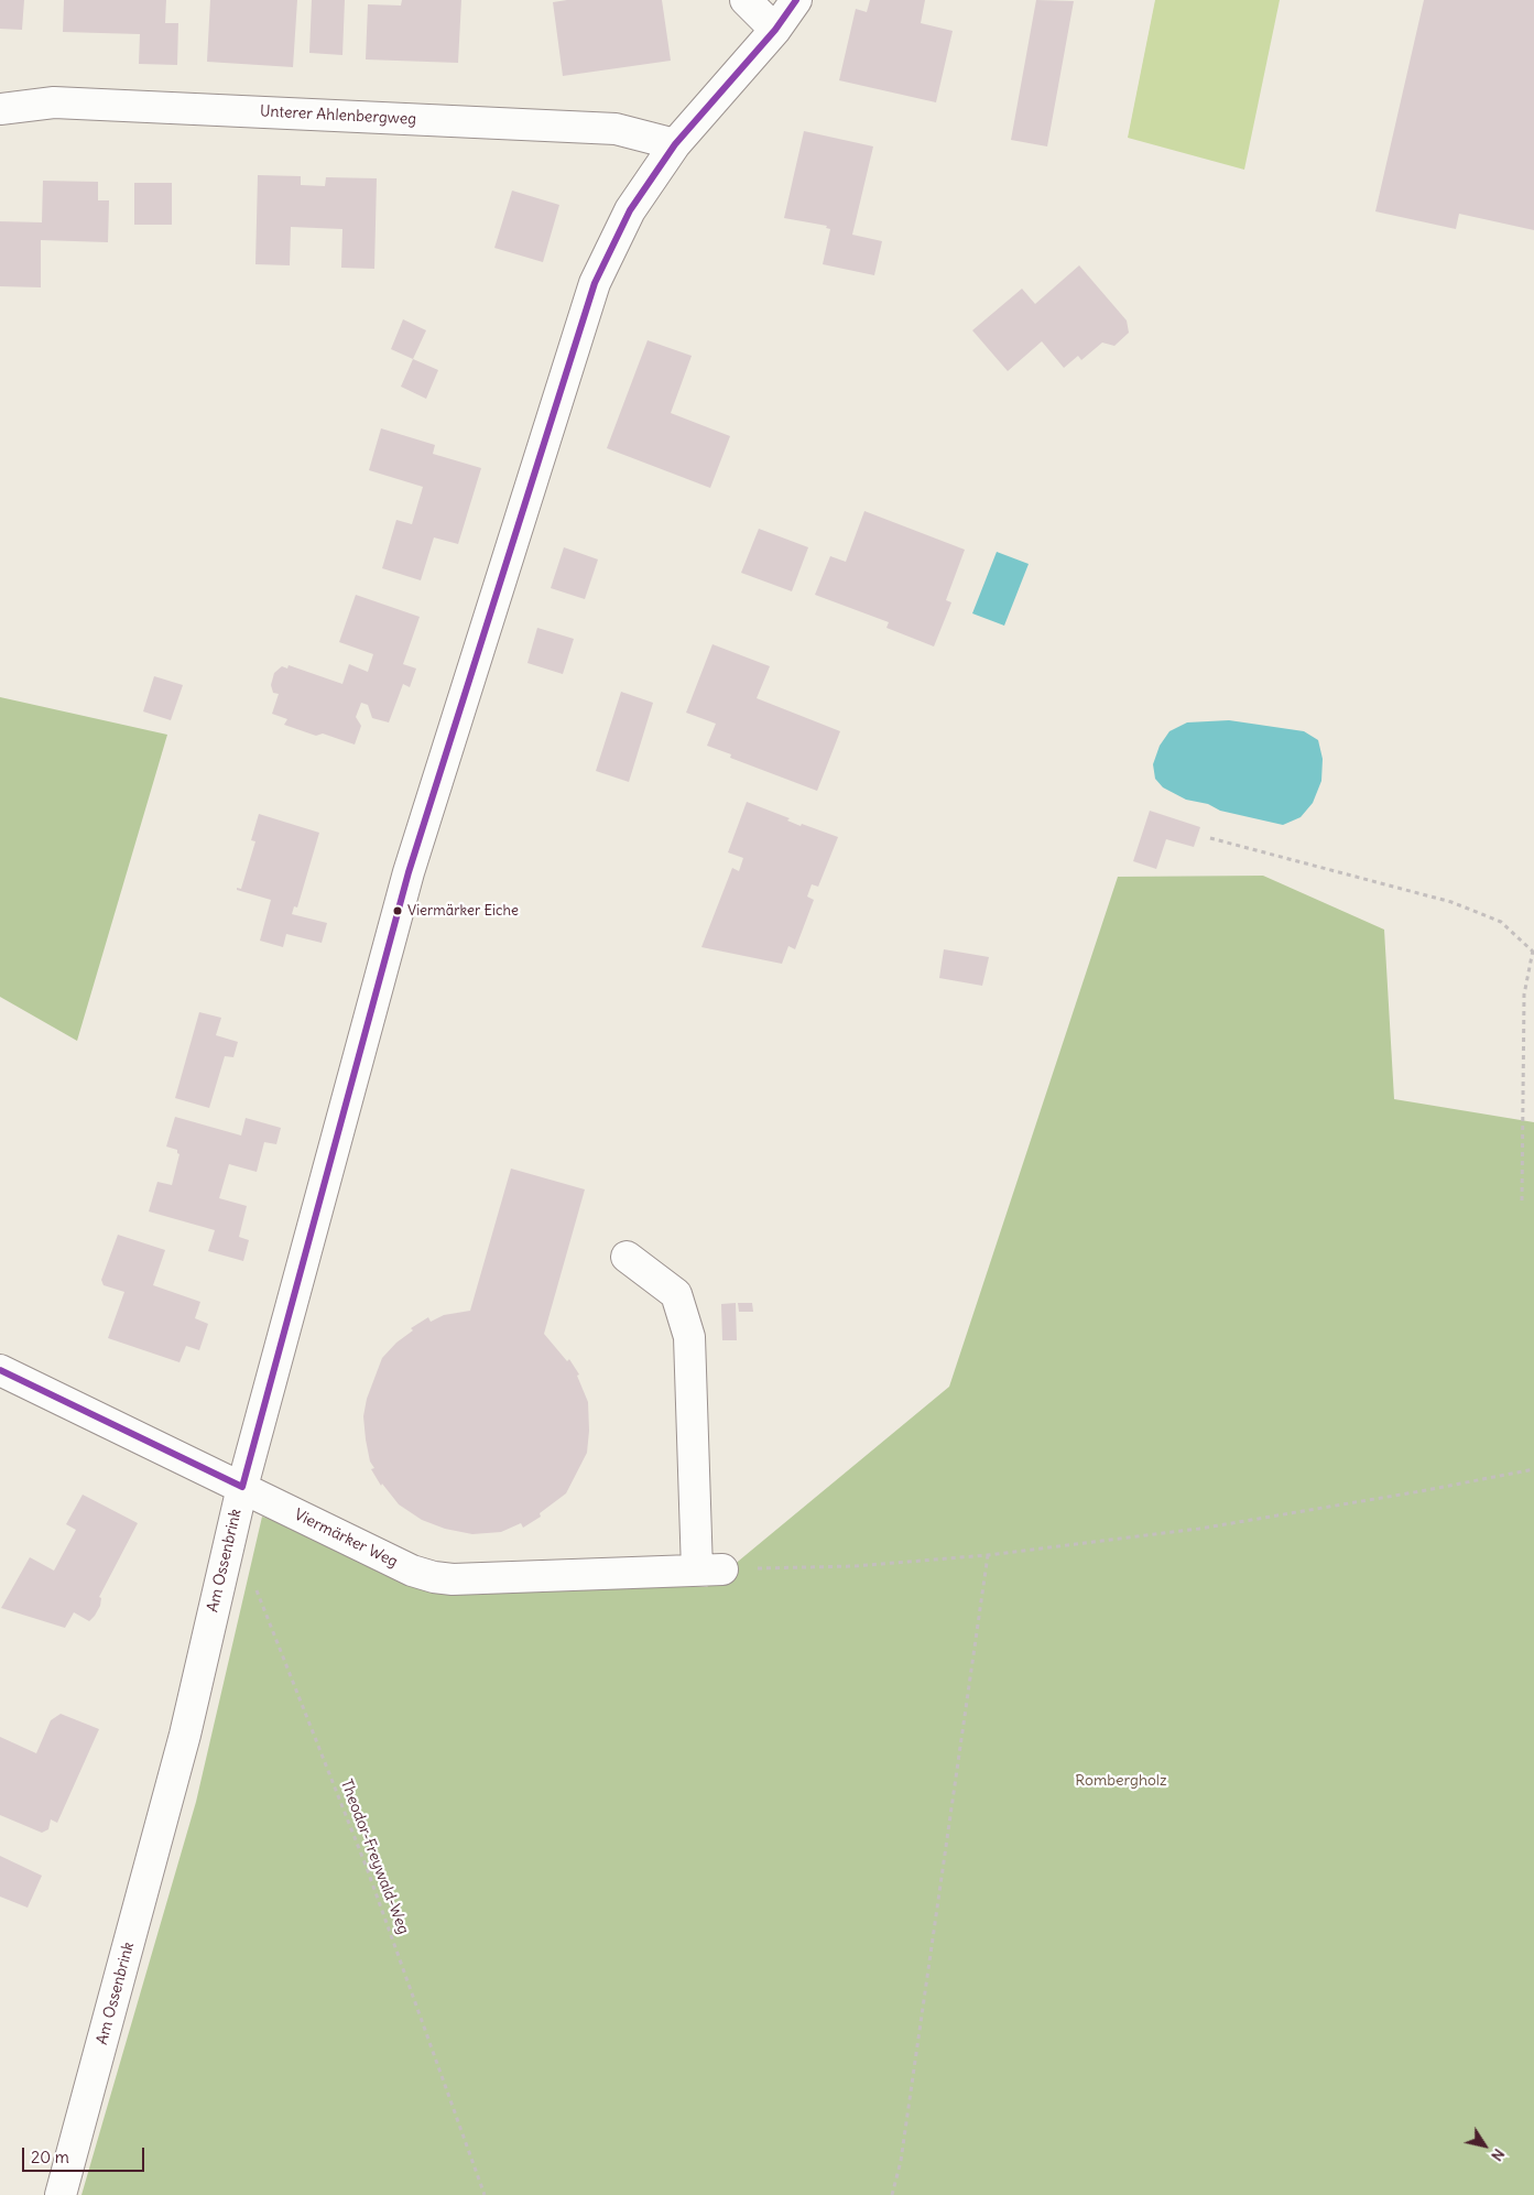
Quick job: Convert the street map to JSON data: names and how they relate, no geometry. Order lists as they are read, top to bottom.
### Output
{
  "streets": {
    "street": ["Unterer Ahlenbergweg", "Viermärker Weg", "Am Ossenbrink"],
    "path": ["Theodor-Freywald-Weg"]
  },
  "crossings": [
    ["Unterer Ahlenbergweg", "Am Ossenbrink"],
    ["Viermärker Weg", "Am Ossenbrink"],
    ["Am Ossenbrink", "Theodor-Freywald-Weg"]
  ],
  "parks": ["Rombergholz"],
  "places": ["Viermärker Eiche"],
  "scale_bar": "20 m",
  "north": "bottom right"
}
